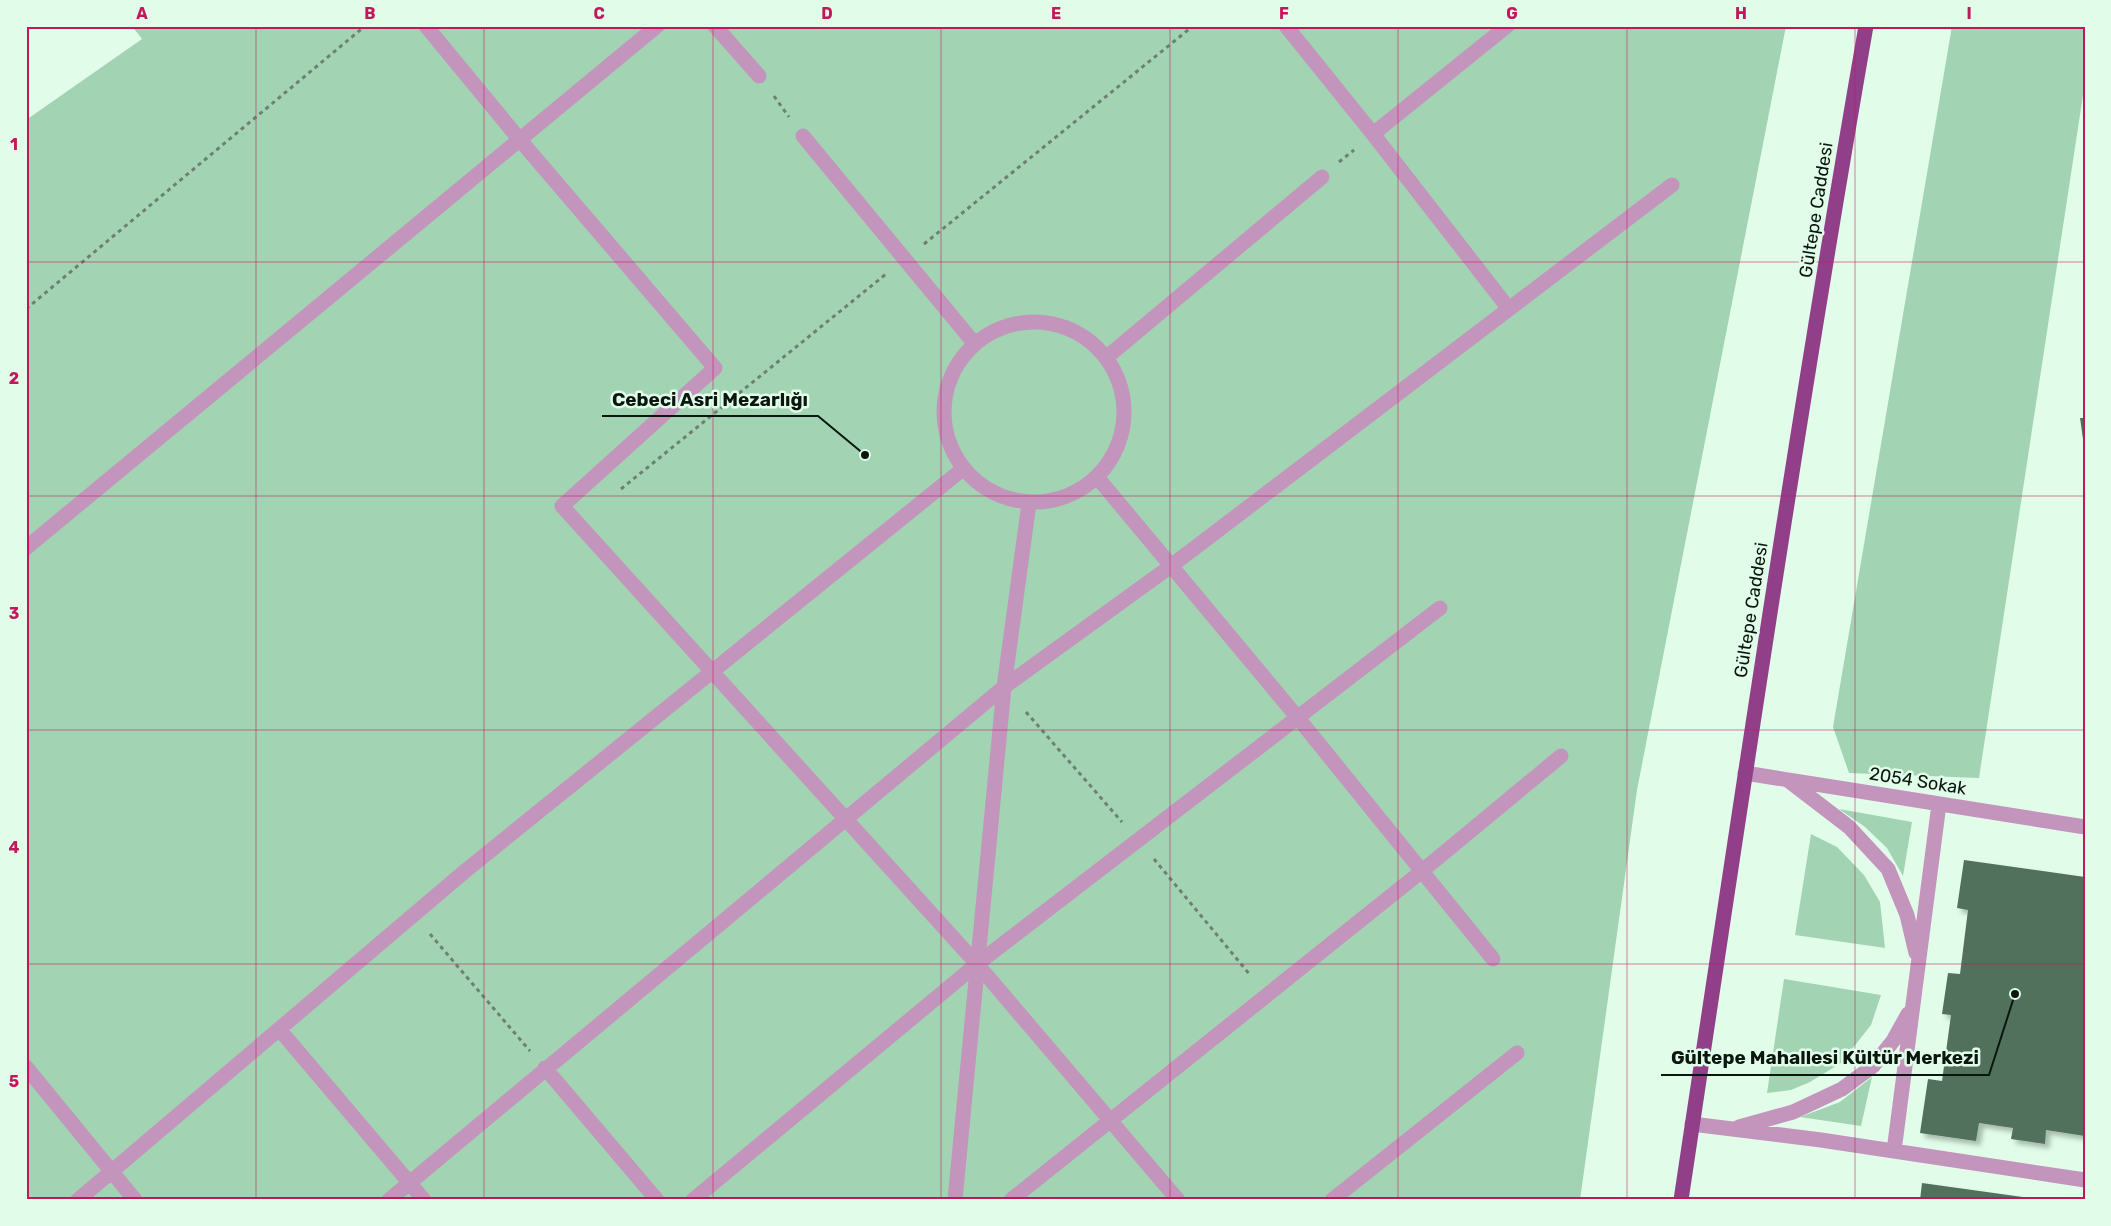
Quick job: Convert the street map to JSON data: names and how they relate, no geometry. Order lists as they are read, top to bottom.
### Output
{
  "streets": {
    "main road": ["Gültepe Caddesi"],
    "lane": ["2054 Sokak"]
  },
  "crossings": [
    ["Gültepe Caddesi", "2054 Sokak"]
  ],
  "places": ["Cebeci Asri Mezarlığı", "Gültepe Mahallesi Kültür Merkezi"],
  "grid": {
    "columns": [
      "A",
      "B",
      "C",
      "D",
      "E",
      "F",
      "G",
      "H",
      "I"
    ],
    "rows": [
      "1",
      "2",
      "3",
      "4",
      "5"
    ]
  }
}
